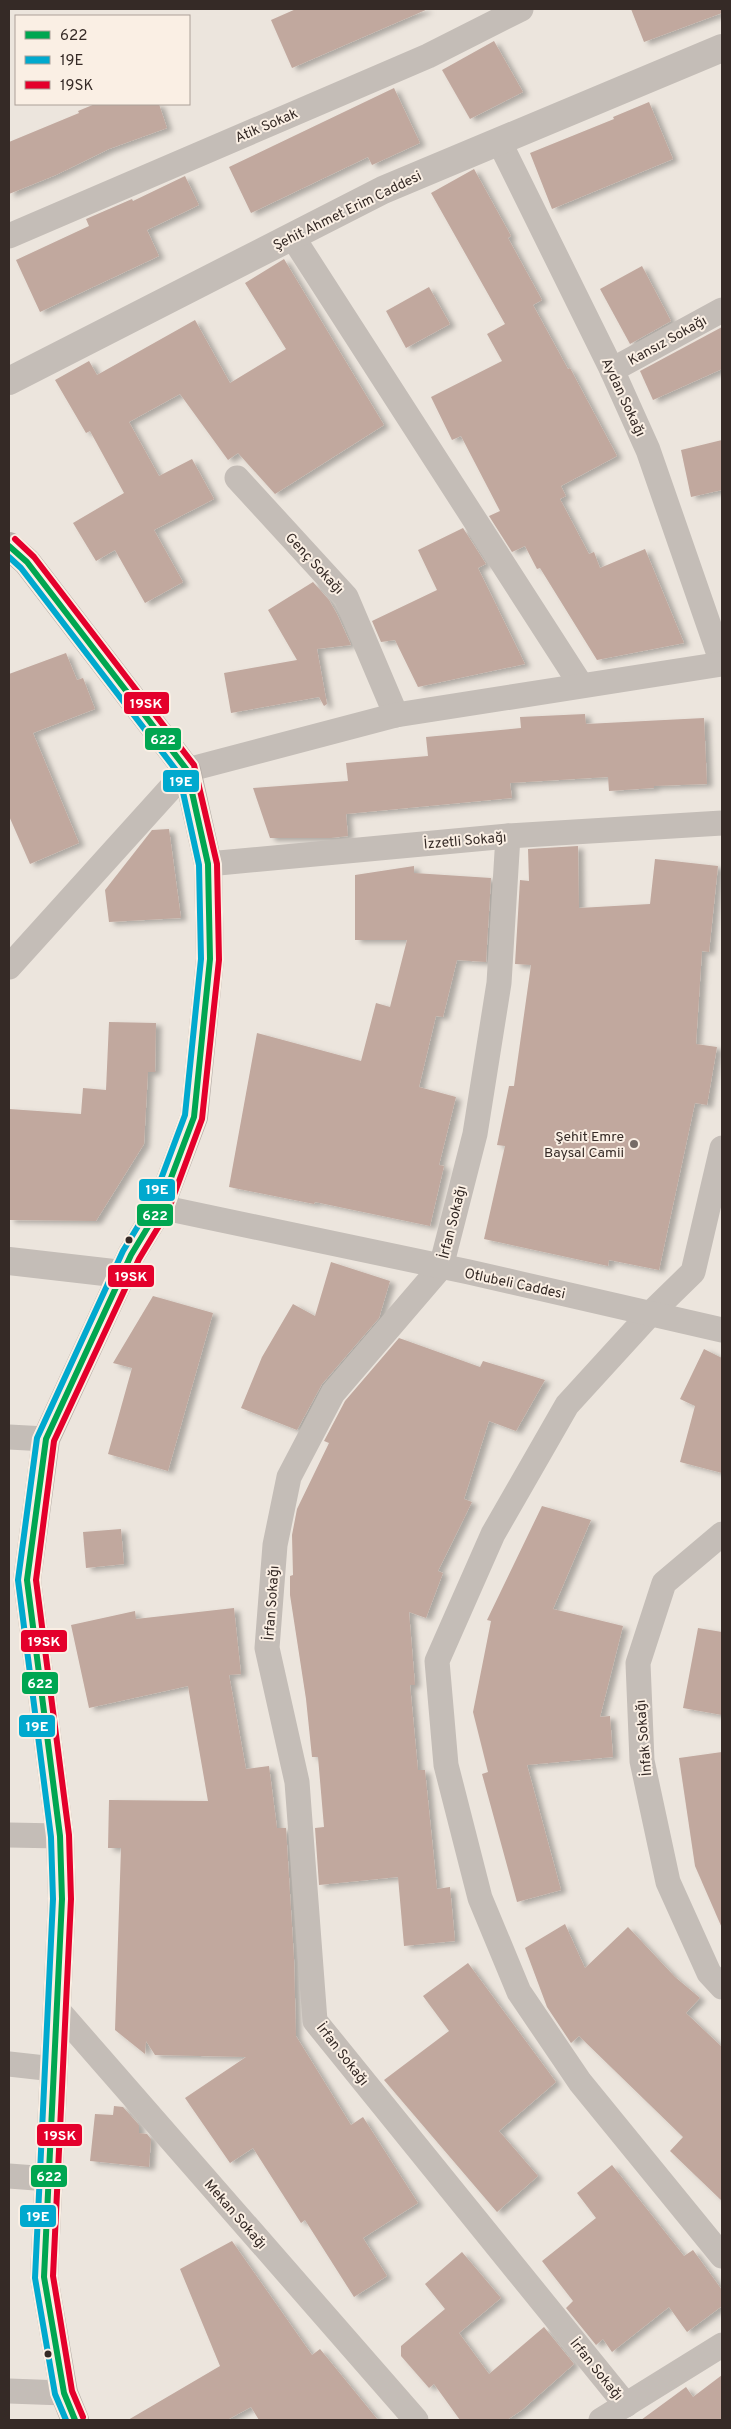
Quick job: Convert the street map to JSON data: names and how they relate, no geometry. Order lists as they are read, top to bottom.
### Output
{
  "streets": {
    "street": [
      "Atik Sokak",
      "Şehit Ahmet Erim Caddesi",
      "Kansız Sokağı",
      "Aydan Sokağı",
      "Genç Sokağı",
      "İzzetli Sokağı",
      "İrfan Sokağı",
      "Otlubeli Caddesi",
      "İnfak Sokağı",
      "Mekan Sokağı"
    ]
  },
  "crossings": [
    ["Şehit Ahmet Erim Caddesi", "Aydan Sokağı"],
    ["Kansız Sokağı", "Aydan Sokağı"],
    ["İzzetli Sokağı", "İrfan Sokağı"],
    ["İrfan Sokağı", "Otlubeli Caddesi"]
  ],
  "places": ["Şehit Emre Baysal Camii"],
  "lines": ["transit line 19SK", "transit line 622", "transit line 19E"],
  "legend": ["622", "19E", "19SK"]
}
